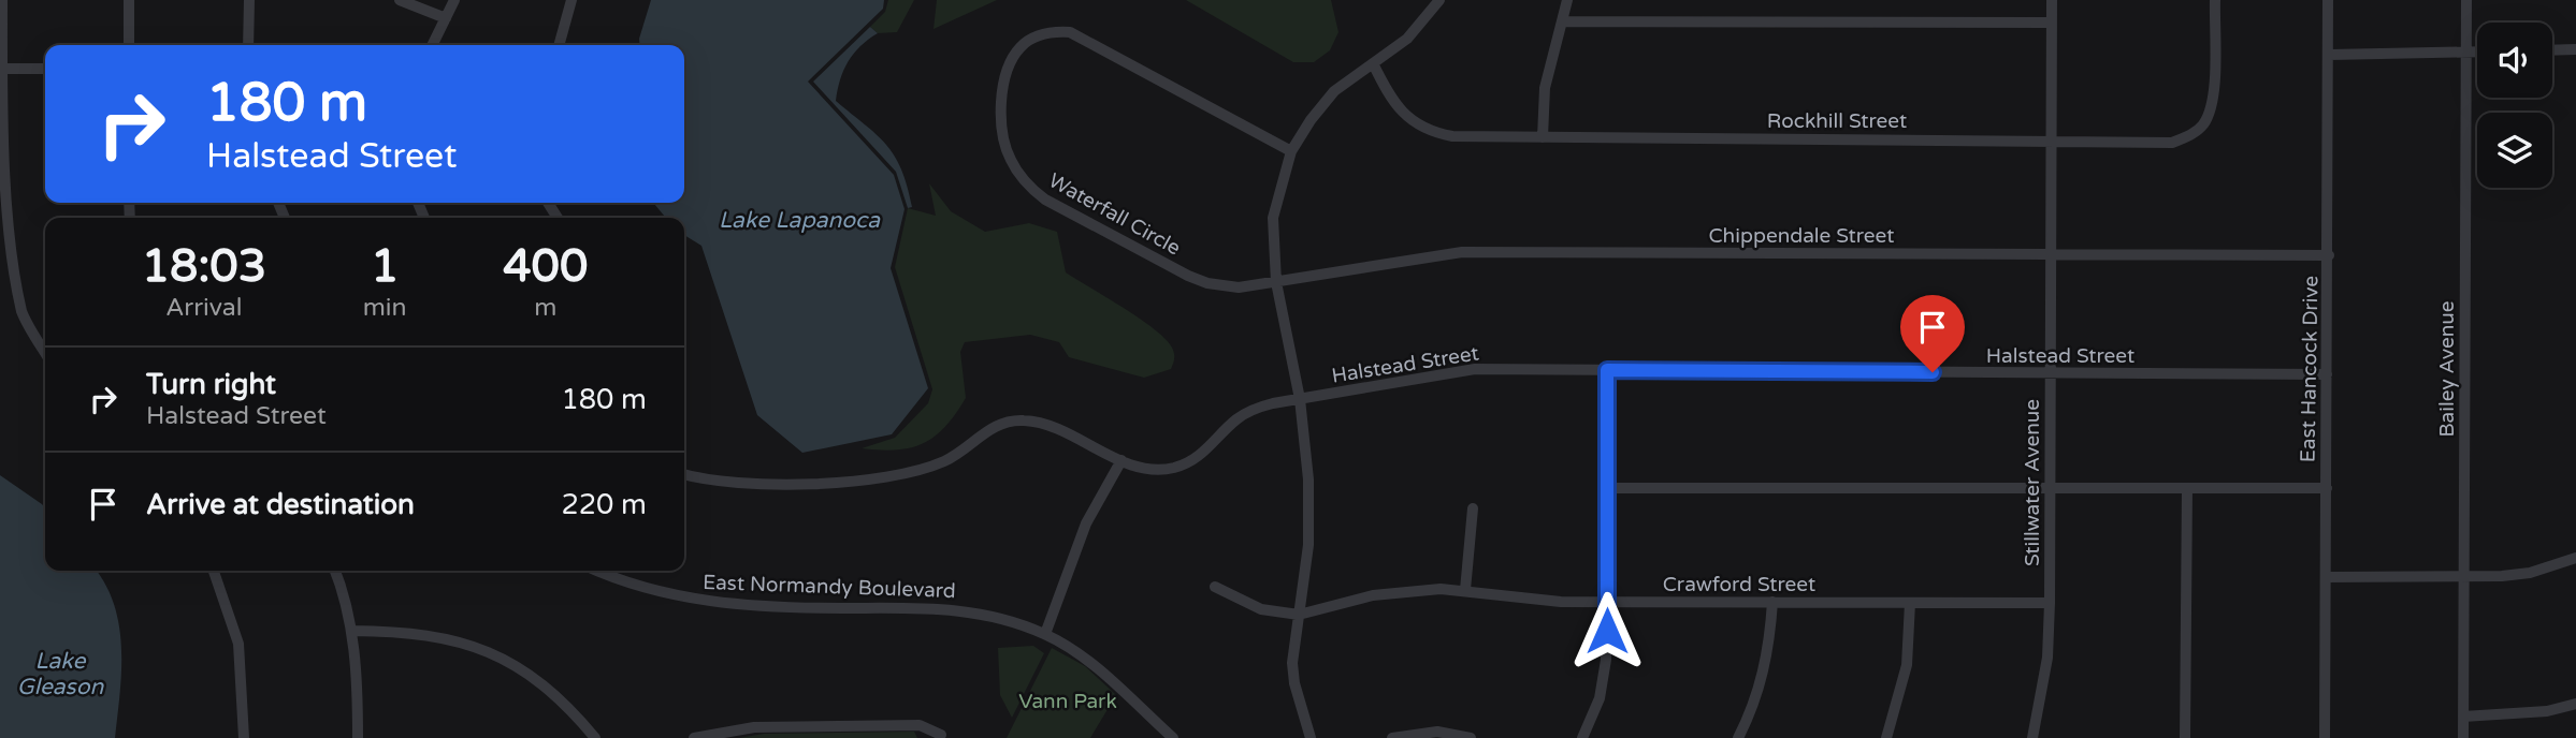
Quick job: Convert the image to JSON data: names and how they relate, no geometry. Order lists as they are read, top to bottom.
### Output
{
  "streets": {
    "street": [
      "Rockhill Street",
      "Waterfall Circle",
      "Chippendale Street",
      "Halstead Street",
      "East Hancock Drive",
      "Bailey Avenue",
      "Stillwater Avenue",
      "Crawford Street",
      "East Normandy Boulevard"
    ]
  },
  "crossings": [
    ["Rockhill Street", "Stillwater Avenue"],
    ["Waterfall Circle", "Chippendale Street"],
    ["Chippendale Street", "East Hancock Drive"],
    ["Chippendale Street", "Stillwater Avenue"],
    ["Halstead Street", "East Hancock Drive"],
    ["Halstead Street", "Stillwater Avenue"],
    ["Stillwater Avenue", "Crawford Street"]
  ],
  "water": ["Lake Lapanoca", "Lake Gleason"],
  "parks": ["Vann Park"],
  "page": {
    "turn": ["180 m", "Halstead Street"],
    "eta": [
      "18:03",
      "Arrival",
      "1",
      "min",
      "400",
      "m"
    ],
    "list": [
      {
        "name": "Turn right",
        "note": "Halstead Street",
        "value": "180 m"
      },
      {
        "name": "Arrive at destination",
        "value": "220 m"
      }
    ]
  }
}
